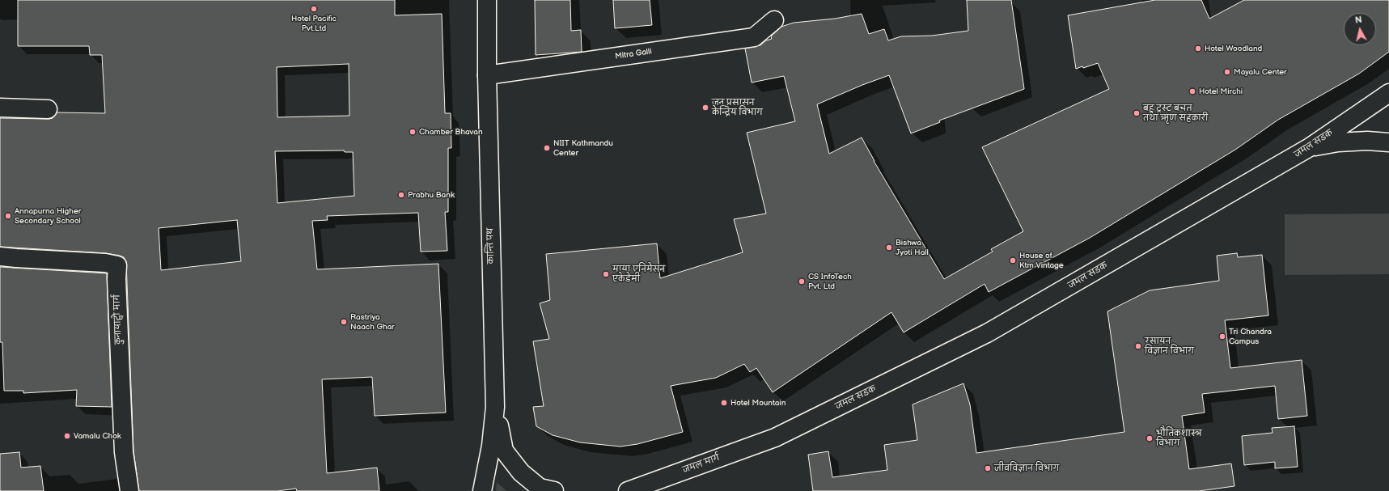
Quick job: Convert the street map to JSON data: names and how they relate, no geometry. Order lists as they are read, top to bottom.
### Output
{
  "streets": {
    "main road": [
      "Mitra Galli",
      "जमल सडक",
      "कान्ति पथ",
      "कुनायाट्वो मार्ग",
      "जमल मार्ग"
    ]
  },
  "crossings": [
    ["Mitra Galli", "कान्ति पथ"],
    ["जमल सडक", "जमल मार्ग"]
  ],
  "places": [
    "Hotel Pacific Pvt.Ltd",
    "Hotel Woodland",
    "Mayalu Center",
    "Hotel Mirchi",
    "जन प्रसासन केन्द्रिय विभाग",
    "बहु ट्रस्ट बचत तथा ऋण सहकारी",
    "Chamber Bhavan",
    "NIIT Kathmandu Center",
    "Prabhu Bank",
    "Annapurna Higher Secondary School",
    "Bishwa Jyoti Hall",
    "House of Ktm Vintage",
    "माया एनिमेसन एकेडेमी",
    "CS InfoTech Pvt. Ltd",
    "Rastriya Naach Ghar",
    "Tri Chandra Campus",
    "रसायन विज्ञान विभाग",
    "Hotel Mountain",
    "Vamalu Chok",
    "भौतिकशास्त्र विभाग",
    "जीवविज्ञान विभाग"
  ],
  "north": "top"
}
